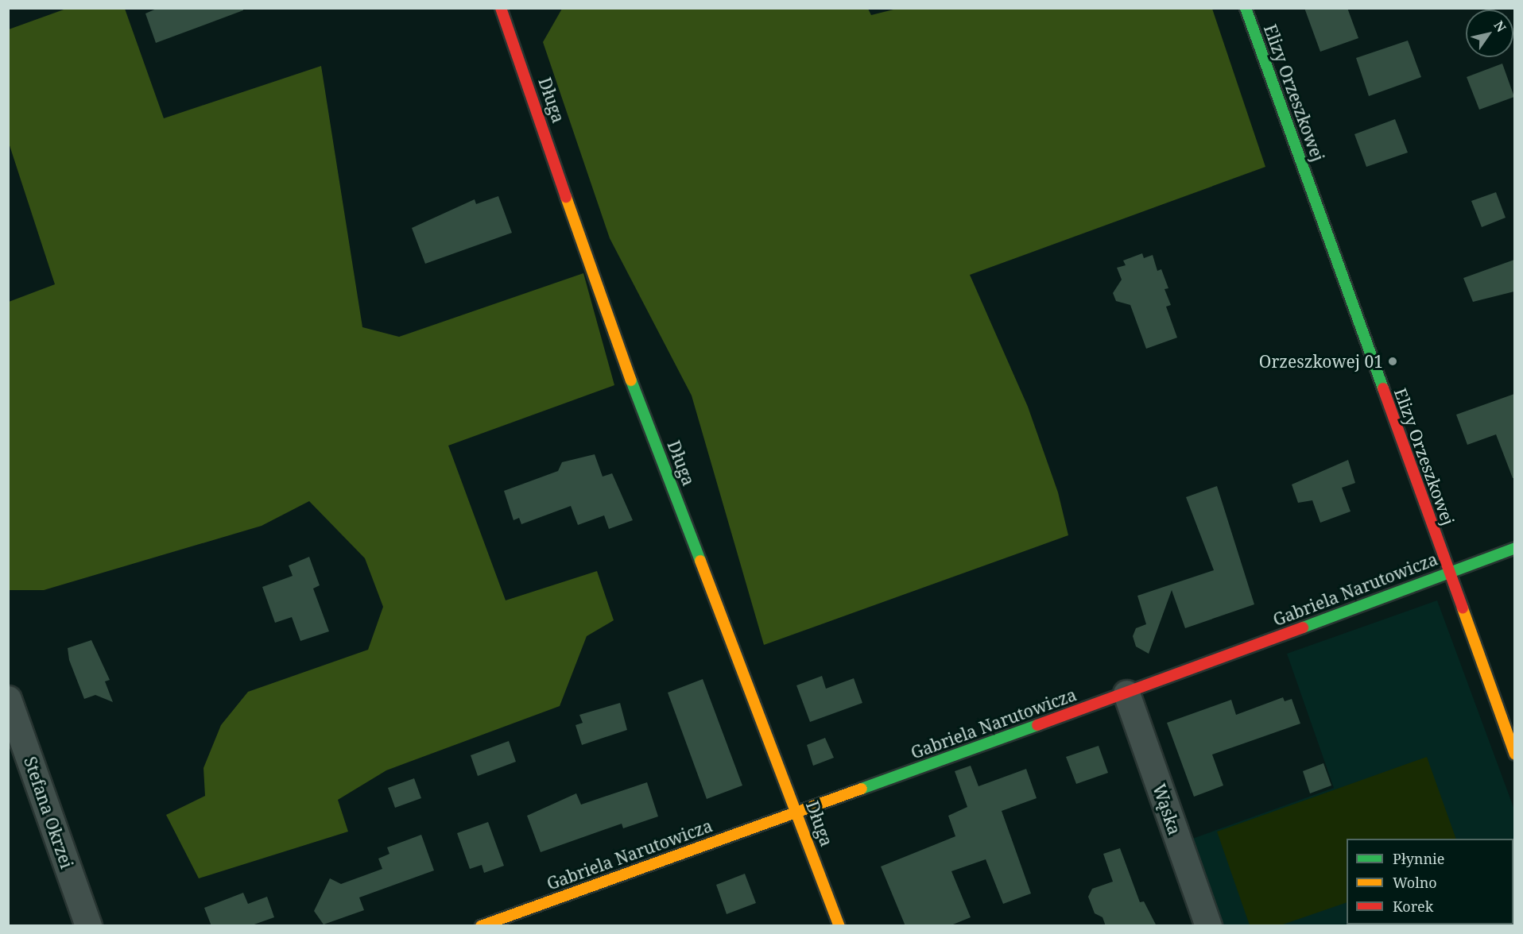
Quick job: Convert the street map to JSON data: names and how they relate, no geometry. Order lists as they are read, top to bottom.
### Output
{
  "streets": {
    "street": [
      "Elizy Orzeszkowej",
      "Długa",
      "Gabriela Narutowicza",
      "Wąska",
      "Stefana Okrzei"
    ]
  },
  "crossings": [
    ["Elizy Orzeszkowej", "Gabriela Narutowicza"],
    ["Długa", "Gabriela Narutowicza"],
    ["Gabriela Narutowicza", "Wąska"]
  ],
  "places": ["Orzeszkowej 01"],
  "legend": ["Płynnie", "Wolno", "Korek"],
  "north": "top right"
}
